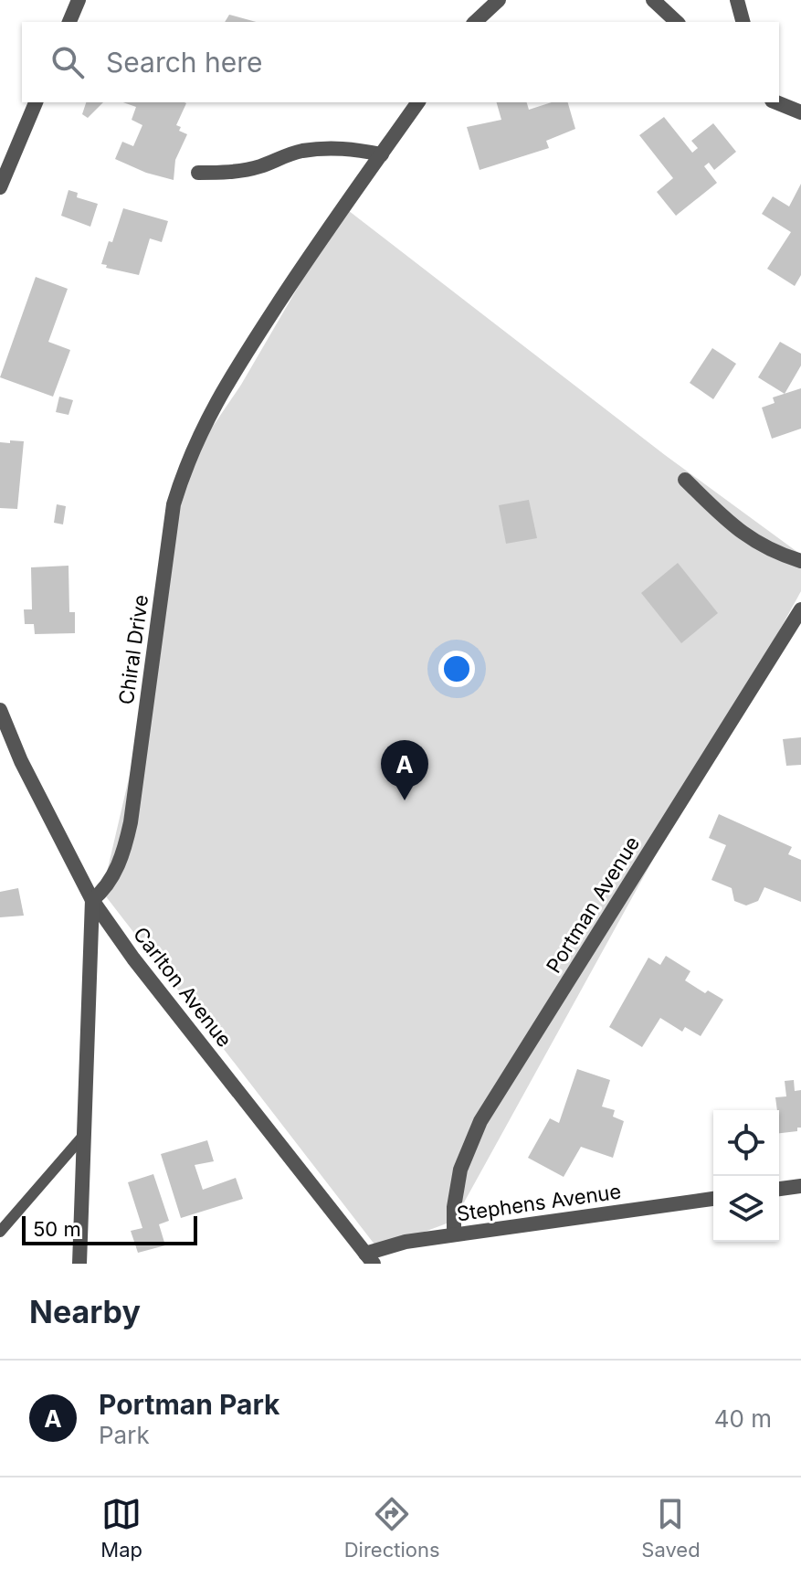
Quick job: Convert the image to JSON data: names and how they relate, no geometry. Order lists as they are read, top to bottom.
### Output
{
  "streets": {
    "street": [
      "Chiral Drive",
      "Portman Avenue",
      "Carlton Avenue",
      "Stephens Avenue"
    ]
  },
  "crossings": [
    ["Chiral Drive", "Carlton Avenue"],
    ["Portman Avenue", "Stephens Avenue"],
    ["Carlton Avenue", "Stephens Avenue"]
  ],
  "scale_bar": "50 m",
  "page": {
    "search": "Search here",
    "pins": "A",
    "scale": "50 m",
    "heading": "Nearby",
    "list": [
      {
        "mark": "A",
        "name": "Portman Park",
        "note": "Park",
        "value": "40 m"
      }
    ],
    "nav": ["Map", "Directions", "Saved"]
  }
}
